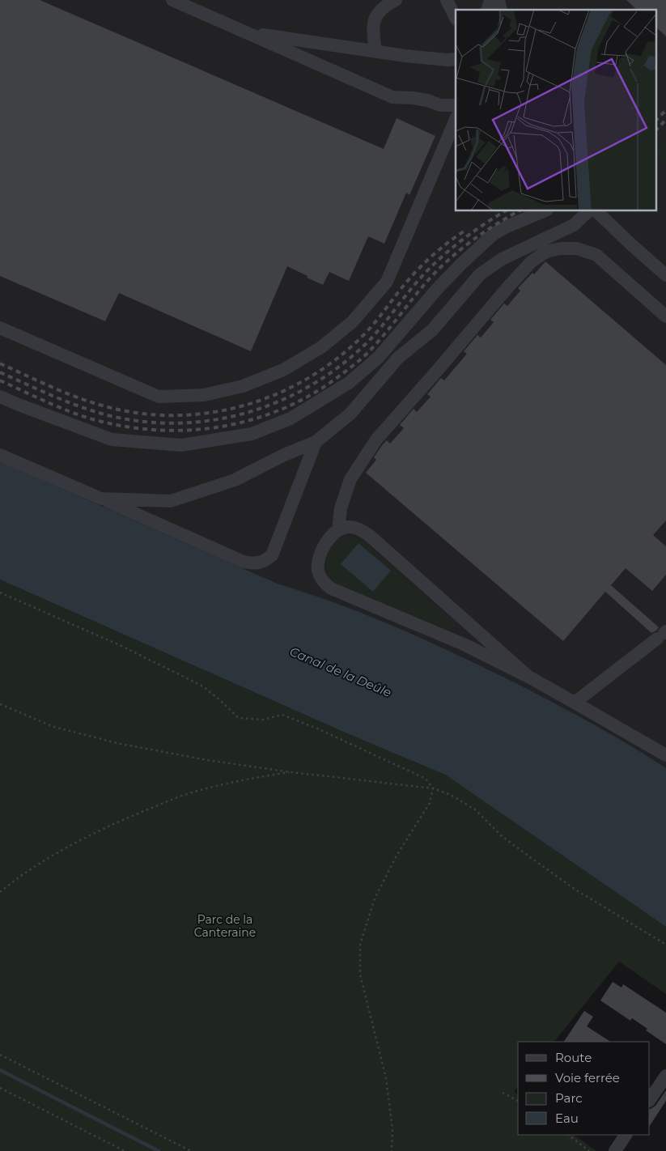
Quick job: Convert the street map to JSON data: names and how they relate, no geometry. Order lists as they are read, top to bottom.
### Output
{
  "water": ["Canal de la Deûle"],
  "parks": ["Parc de la Canteraine"],
  "legend": [
    "Route",
    "Voie ferrée",
    "Parc",
    "Eau"
  ]
}
